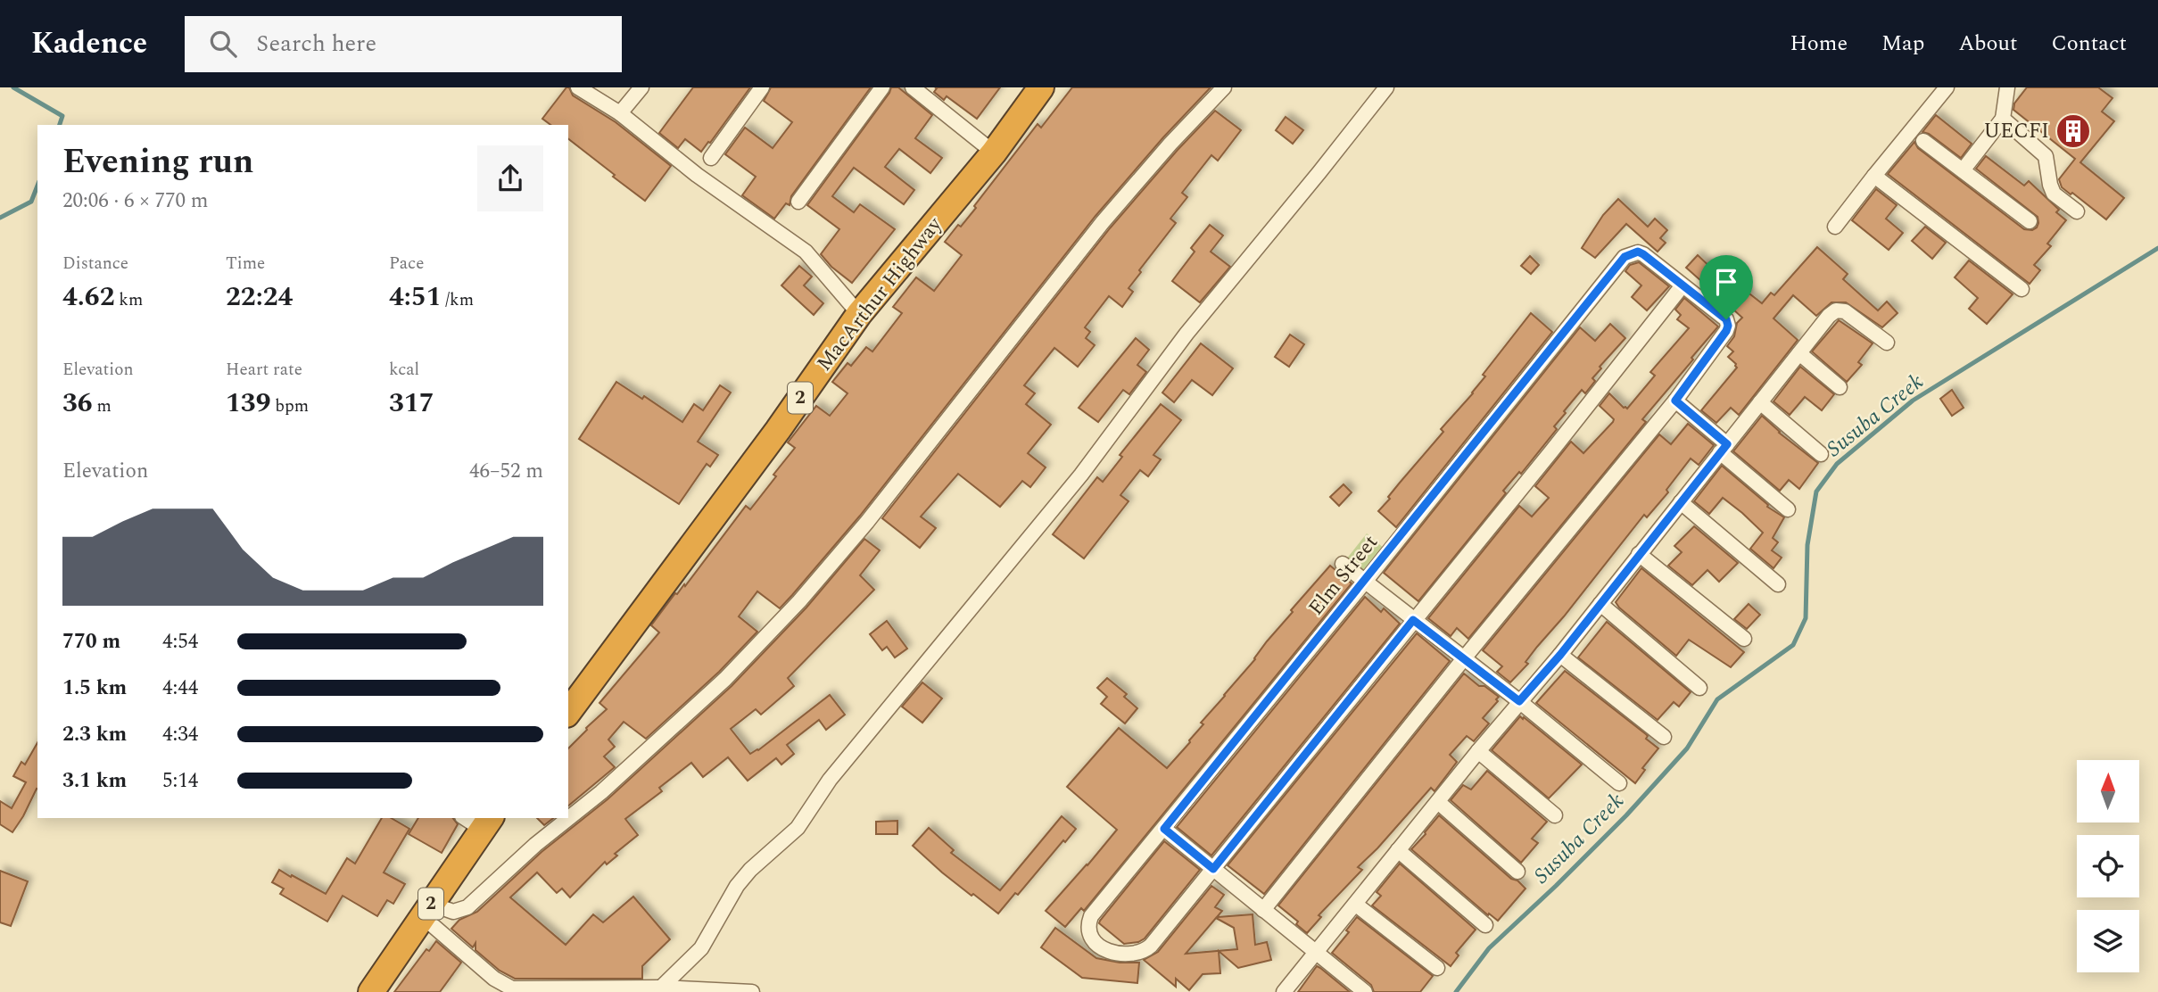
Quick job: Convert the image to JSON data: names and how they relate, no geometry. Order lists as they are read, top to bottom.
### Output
{
  "streets": {
    "highway": ["MacArthur Highway", "2"],
    "street": ["Elm Street"]
  },
  "water": ["Susuba Creek"],
  "places": {
    "building": ["UECFI"]
  },
  "north": "top",
  "page": {
    "header": "Kadence",
    "search": "Search here",
    "nav": [
      "Home",
      "Map",
      "About",
      "Contact"
    ],
    "heading": ["Evening run", "20:06 · 6 × 770 m"],
    "stats": [
      ["Distance", "4.62 km"],
      ["Time", "22:24"],
      ["Pace", "4:51 /km"],
      ["Elevation", "36 m"],
      ["Heart rate", "139 bpm"],
      ["kcal", "317"]
    ],
    "chart": ["Elevation", "46–52 m"],
    "list": [
      {
        "name": "770 m",
        "note": "4:54"
      },
      {
        "name": "1.5 km",
        "note": "4:44"
      },
      {
        "name": "2.3 km",
        "note": "4:34"
      },
      {
        "name": "3.1 km",
        "note": "5:14"
      }
    ]
  }
}
